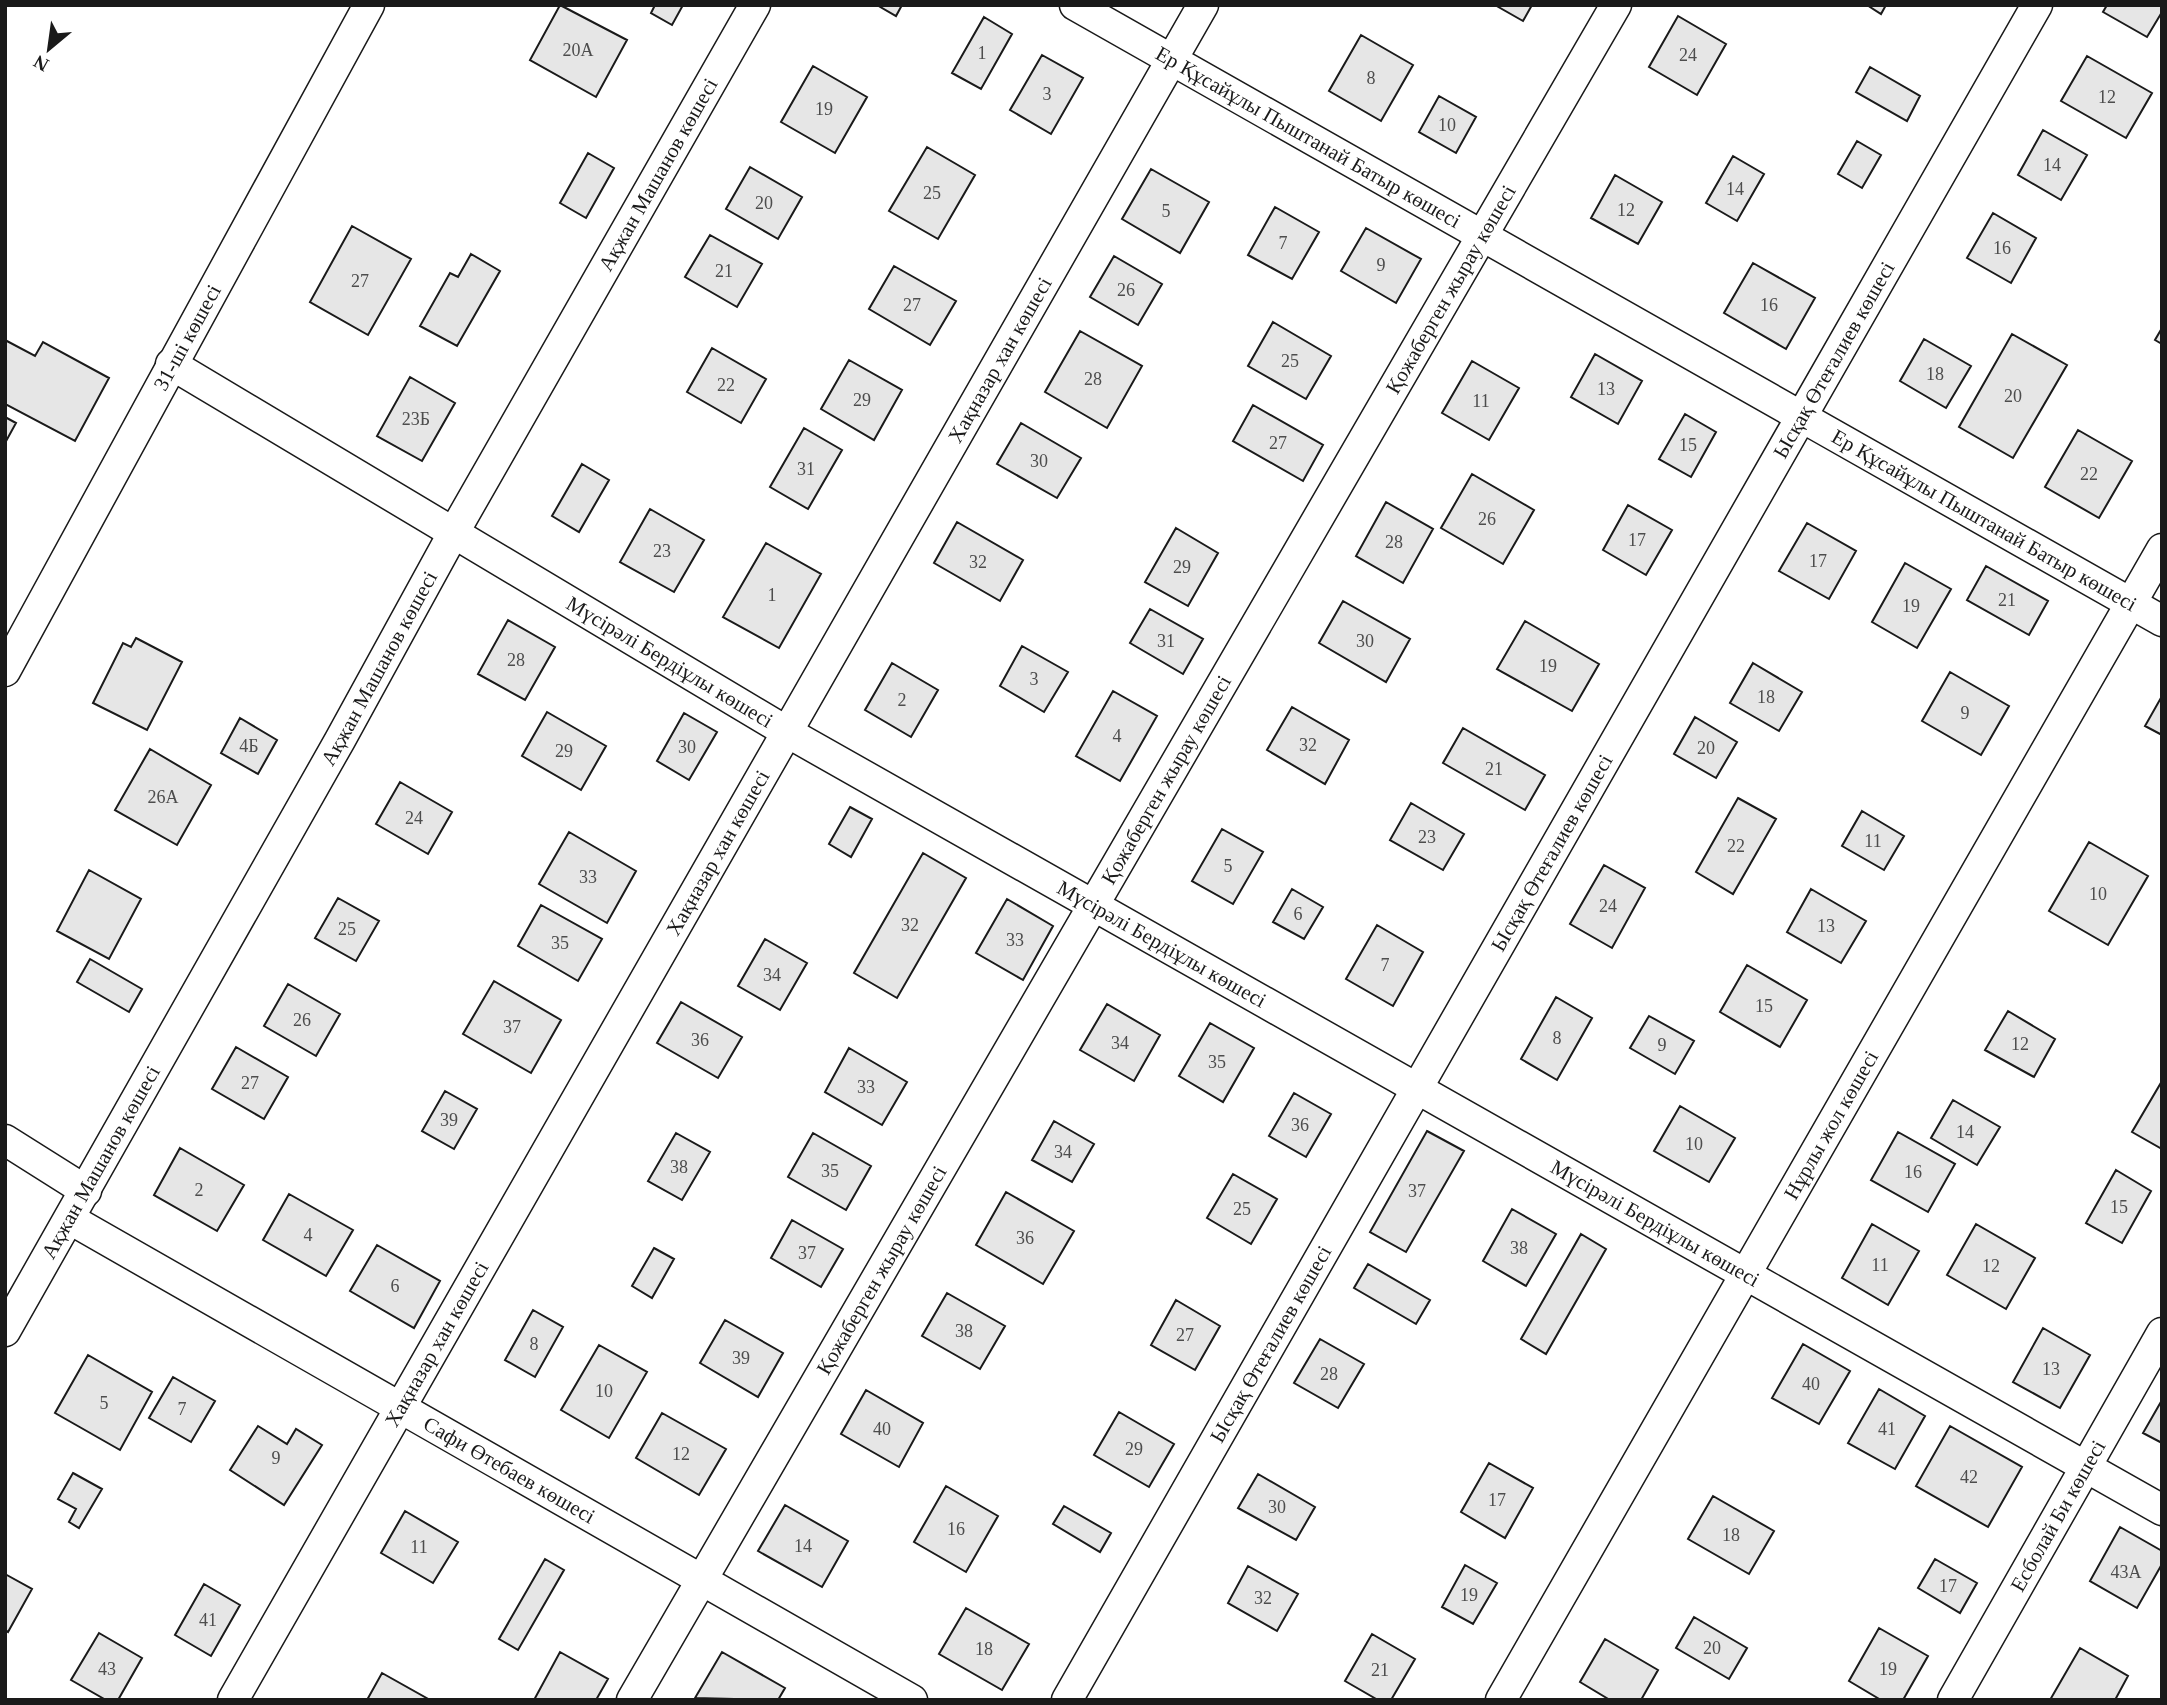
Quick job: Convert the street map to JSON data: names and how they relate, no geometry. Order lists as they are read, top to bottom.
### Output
{
  "streets": {
    "street": [
      "Ер Құсайұлы Пыштанай Батыр көшесі",
      "Ақжан Машанов көшесі",
      "Қожаберген жырау көшесі",
      "31-ші көшесі",
      "Хақназар хан көшесі",
      "Ысқақ Өтеғалиев көшесі",
      "Мүсірәлі Бердіұлы көшесі",
      "Нұрлы жол көшесі",
      "Сафи Өтебаев көшесі",
      "Есболай Би көшесі"
    ]
  },
  "crossings": [
    ["Ер Құсайұлы Пыштанай Батыр көшесі", "Қожаберген жырау көшесі"],
    ["Ер Құсайұлы Пыштанай Батыр көшесі", "Хақназар хан көшесі"],
    ["Ер Құсайұлы Пыштанай Батыр көшесі", "Ысқақ Өтеғалиев көшесі"],
    ["Ер Құсайұлы Пыштанай Батыр көшесі", "Нұрлы жол көшесі"],
    ["Ақжан Машанов көшесі", "Мүсірәлі Бердіұлы көшесі"],
    ["Ақжан Машанов көшесі", "Сафи Өтебаев көшесі"],
    ["Қожаберген жырау көшесі", "Мүсірәлі Бердіұлы көшесі"],
    ["Қожаберген жырау көшесі", "Сафи Өтебаев көшесі"],
    ["31-ші көшесі", "Мүсірәлі Бердіұлы көшесі"],
    ["Хақназар хан көшесі", "Мүсірәлі Бердіұлы көшесі"],
    ["Хақназар хан көшесі", "Сафи Өтебаев көшесі"],
    ["Ысқақ Өтеғалиев көшесі", "Мүсірәлі Бердіұлы көшесі"],
    ["Мүсірәлі Бердіұлы көшесі", "Нұрлы жол көшесі"],
    ["Мүсірәлі Бердіұлы көшесі", "Есболай Би көшесі"]
  ],
  "house_numbers": [
    "20А",
    "1",
    "24",
    "8",
    "3",
    "12",
    "19",
    "10",
    "14",
    "14",
    "25",
    "20",
    "12",
    "5",
    "7",
    "16",
    "9",
    "21",
    "27",
    "26",
    "27",
    "16",
    "25",
    "18",
    "28",
    "22",
    "13",
    "20",
    "29",
    "11",
    "23Б",
    "27",
    "15",
    "30",
    "31",
    "22",
    "26",
    "17",
    "28",
    "23",
    "17",
    "32",
    "29",
    "1",
    "21",
    "19",
    "31",
    "30",
    "28",
    "19",
    "3",
    "18",
    "2",
    "9",
    "4",
    "32",
    "4Б",
    "30",
    "20",
    "29",
    "21",
    "26А",
    "24",
    "23",
    "11",
    "22",
    "5",
    "33",
    "10",
    "24",
    "6",
    "32",
    "13",
    "25",
    "33",
    "35",
    "7",
    "34",
    "15",
    "26",
    "37",
    "8",
    "36",
    "34",
    "12",
    "9",
    "35",
    "27",
    "33",
    "39",
    "36",
    "14",
    "10",
    "34",
    "38",
    "35",
    "16",
    "2",
    "37",
    "15",
    "25",
    "4",
    "36",
    "38",
    "37",
    "11",
    "12",
    "6",
    "38",
    "27",
    "8",
    "39",
    "13",
    "28",
    "40",
    "10",
    "5",
    "7",
    "40",
    "41",
    "29",
    "12",
    "9",
    "42",
    "17",
    "30",
    "16",
    "18",
    "14",
    "11",
    "43А",
    "17",
    "19",
    "32",
    "41",
    "20",
    "18",
    "43",
    "19",
    "21"
  ],
  "north": "bottom left"
}
